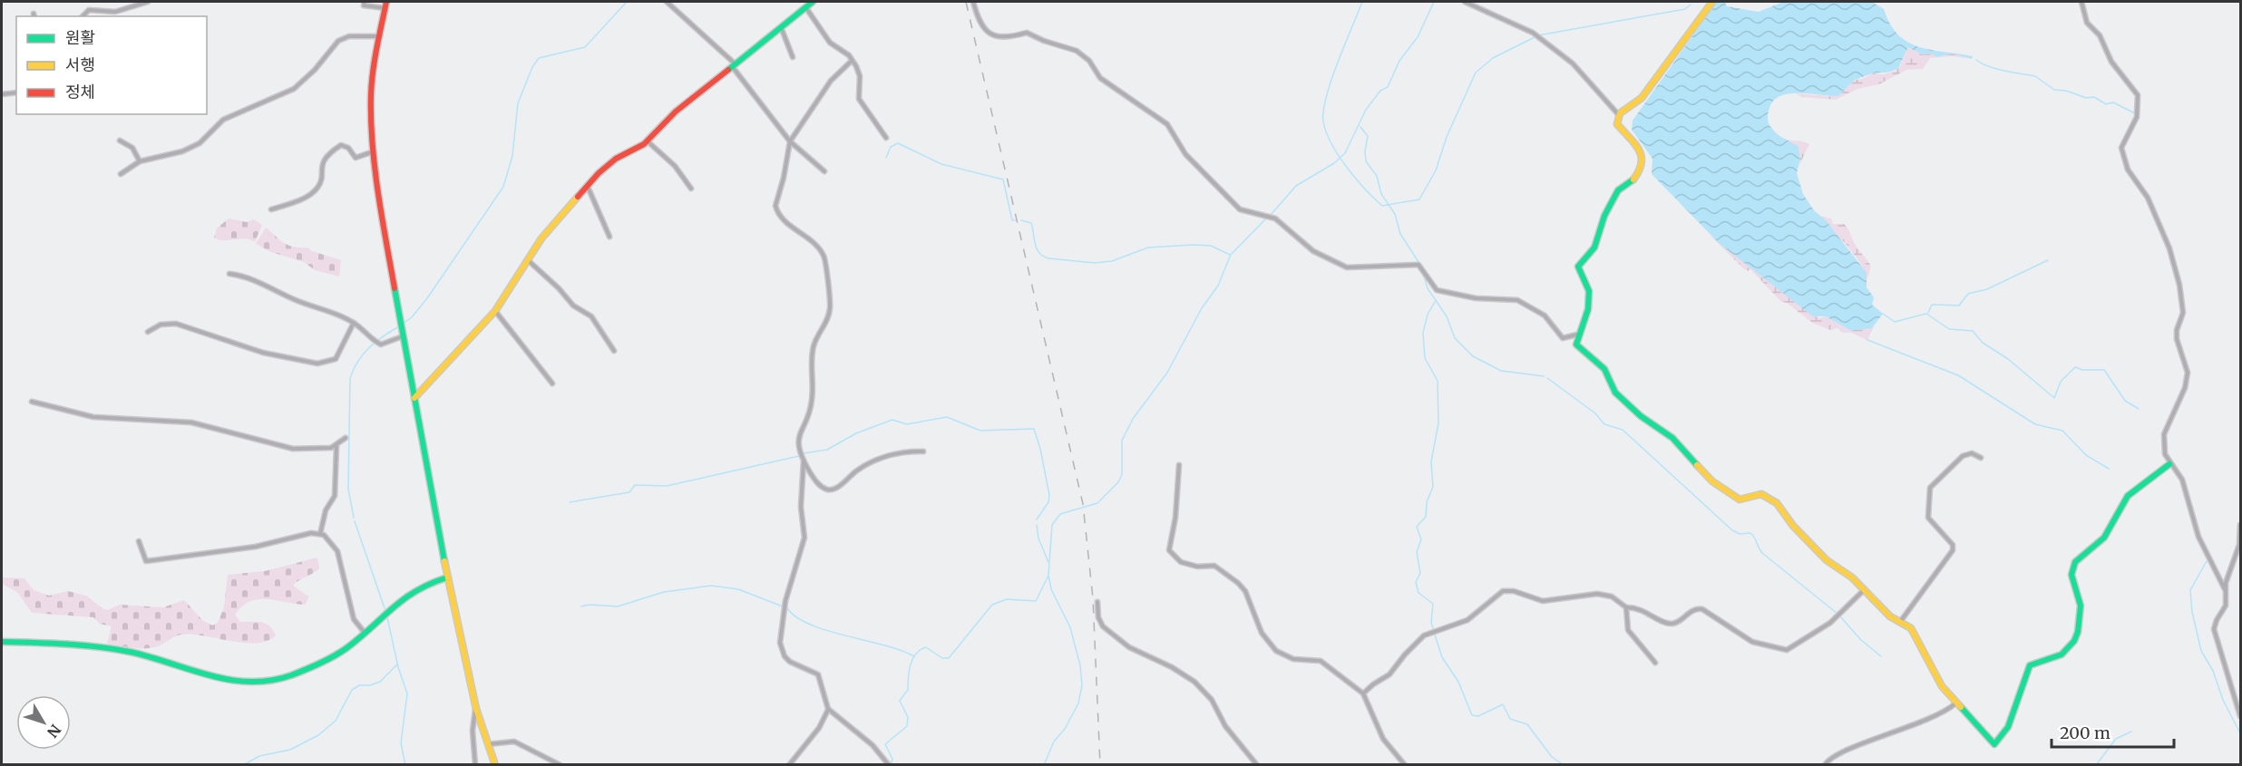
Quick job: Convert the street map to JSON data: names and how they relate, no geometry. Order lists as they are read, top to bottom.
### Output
{
  "legend": ["원활", "서행", "정체"],
  "scale_bar": "200 m",
  "north": "bottom right"
}
